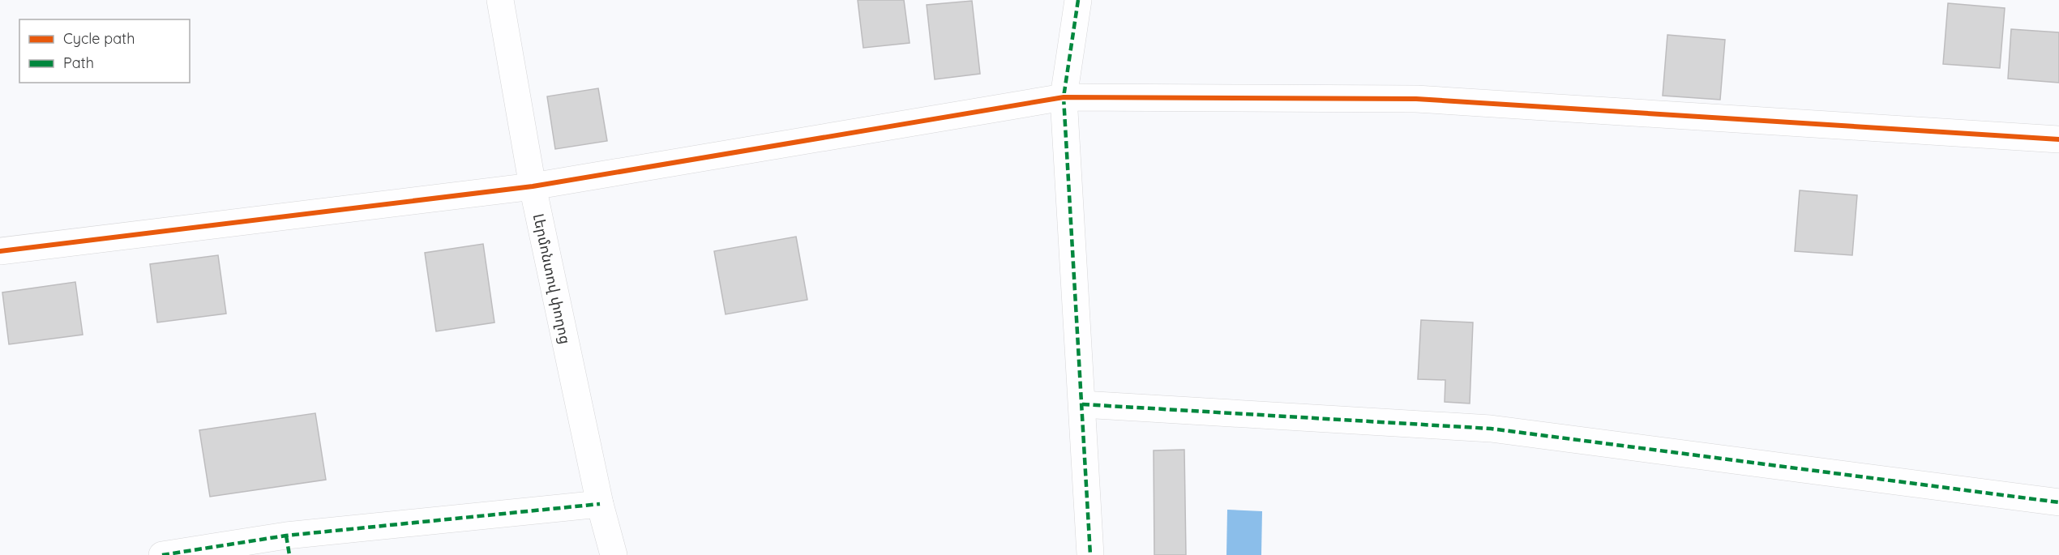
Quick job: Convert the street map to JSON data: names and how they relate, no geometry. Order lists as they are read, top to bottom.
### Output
{
  "streets": {
    "street": ["Լերմոնտով փողոց"]
  },
  "legend": ["Cycle path", "Path"]
}
